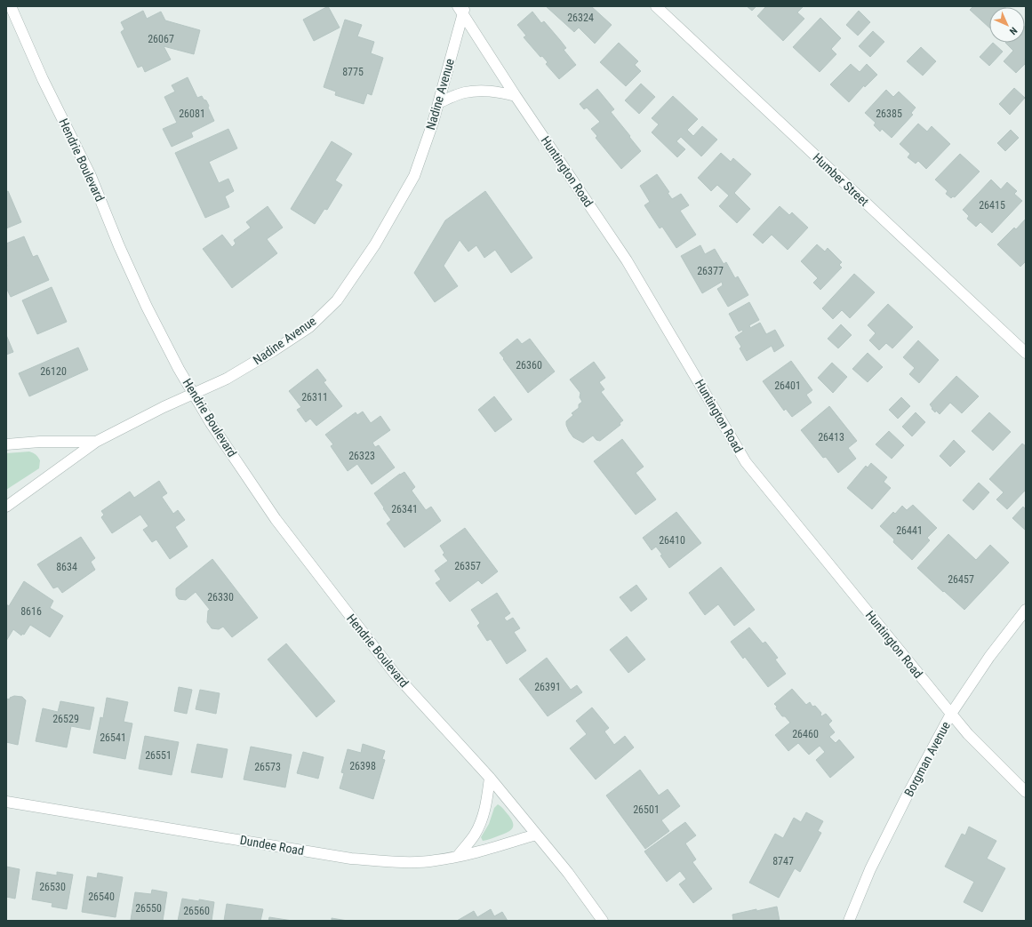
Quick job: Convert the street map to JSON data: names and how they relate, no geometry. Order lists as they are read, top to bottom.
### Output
{
  "streets": {
    "street": [
      "Nadine Avenue",
      "Hendrie Boulevard",
      "Huntington Road",
      "Humber Street",
      "Borgman Avenue",
      "Dundee Road"
    ]
  },
  "crossings": [
    ["Nadine Avenue", "Hendrie Boulevard"],
    ["Nadine Avenue", "Huntington Road"],
    ["Hendrie Boulevard", "Dundee Road"],
    ["Huntington Road", "Borgman Avenue"]
  ],
  "house_numbers": [
    "26324",
    "26067",
    "8775",
    "26081",
    "26385",
    "26415",
    "26377",
    "26360",
    "26120",
    "26401",
    "26311",
    "26413",
    "26323",
    "26341",
    "26441",
    "26410",
    "26357",
    "8634",
    "26457",
    "26330",
    "8616",
    "26391",
    "26529",
    "26460",
    "26541",
    "26551",
    "26398",
    "26573",
    "26501",
    "8747",
    "26530",
    "26540",
    "26550",
    "26560"
  ],
  "north": "bottom right"
}
